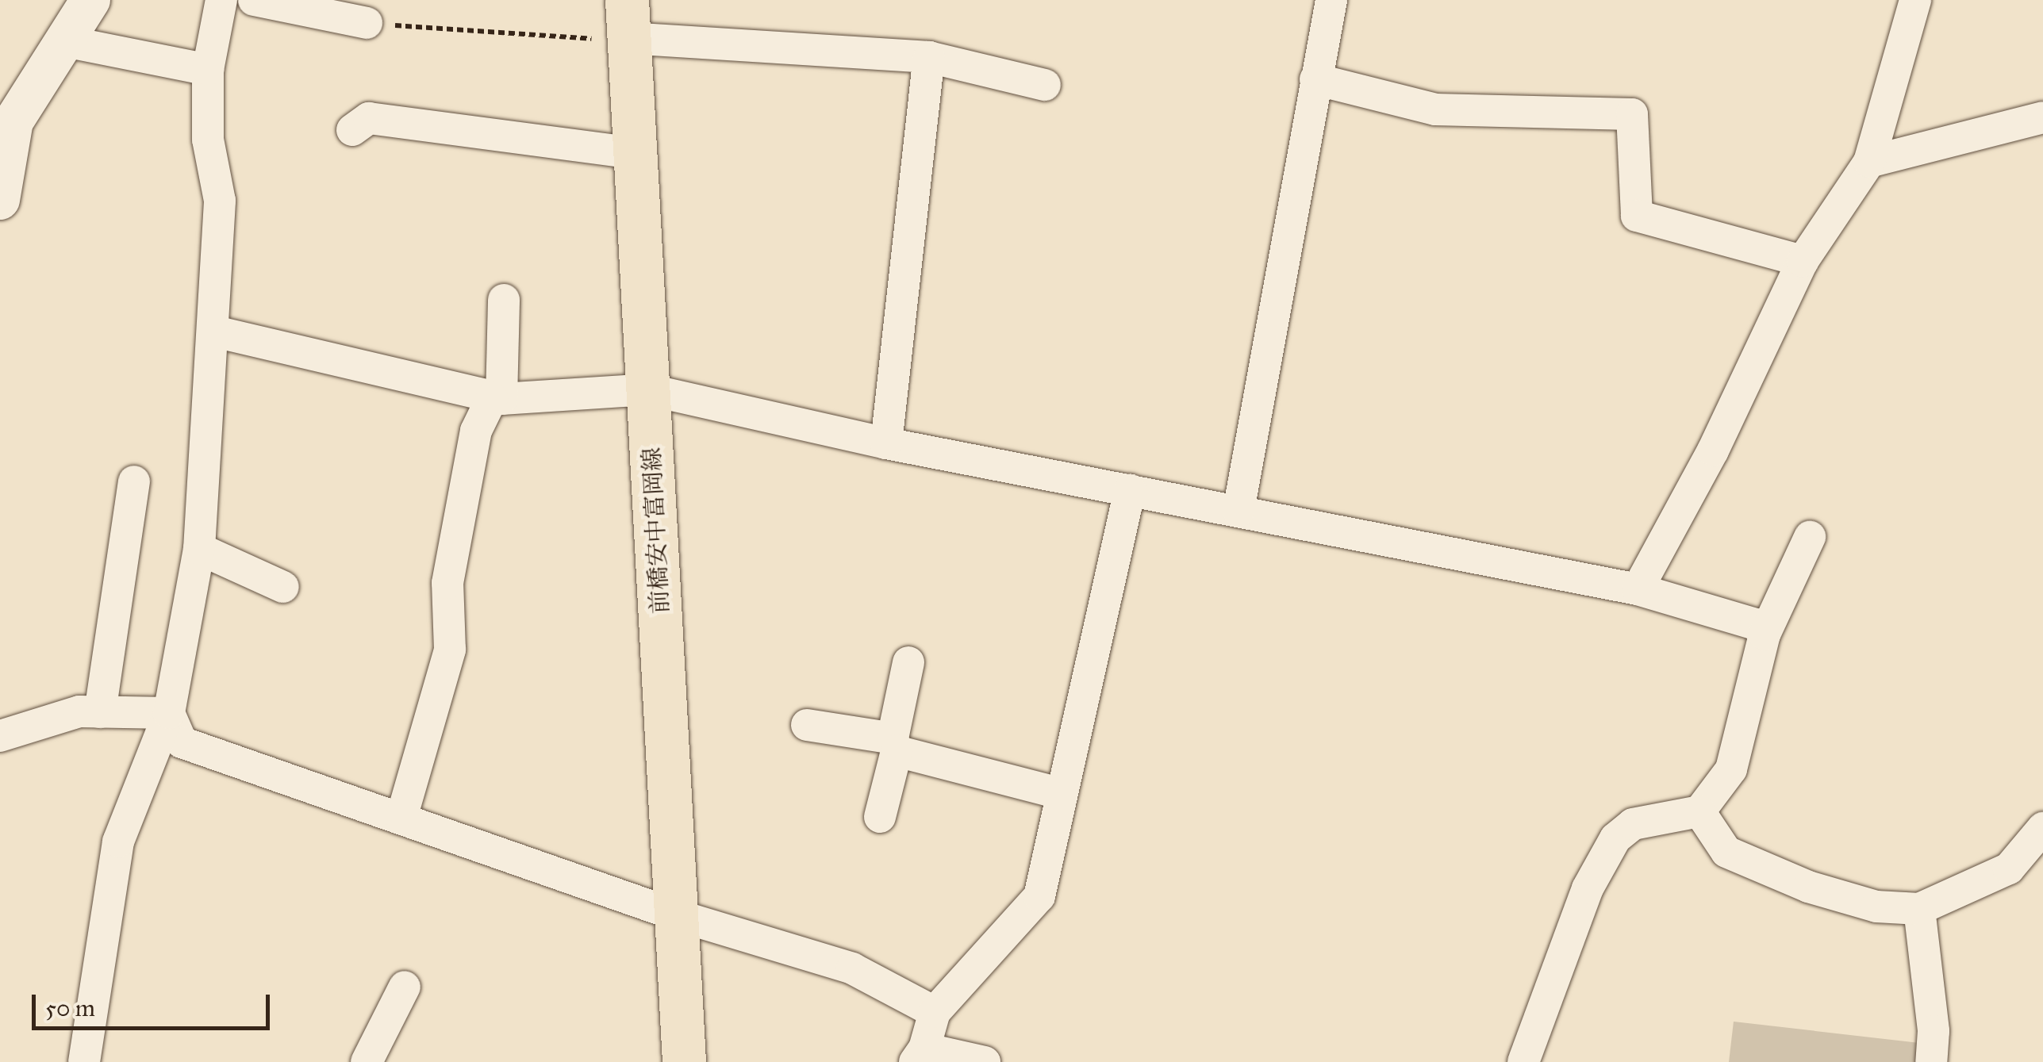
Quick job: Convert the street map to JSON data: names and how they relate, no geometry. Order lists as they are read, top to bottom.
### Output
{
  "streets": {
    "main road": ["前橋安中富岡線"]
  },
  "scale_bar": "50 m"
}
